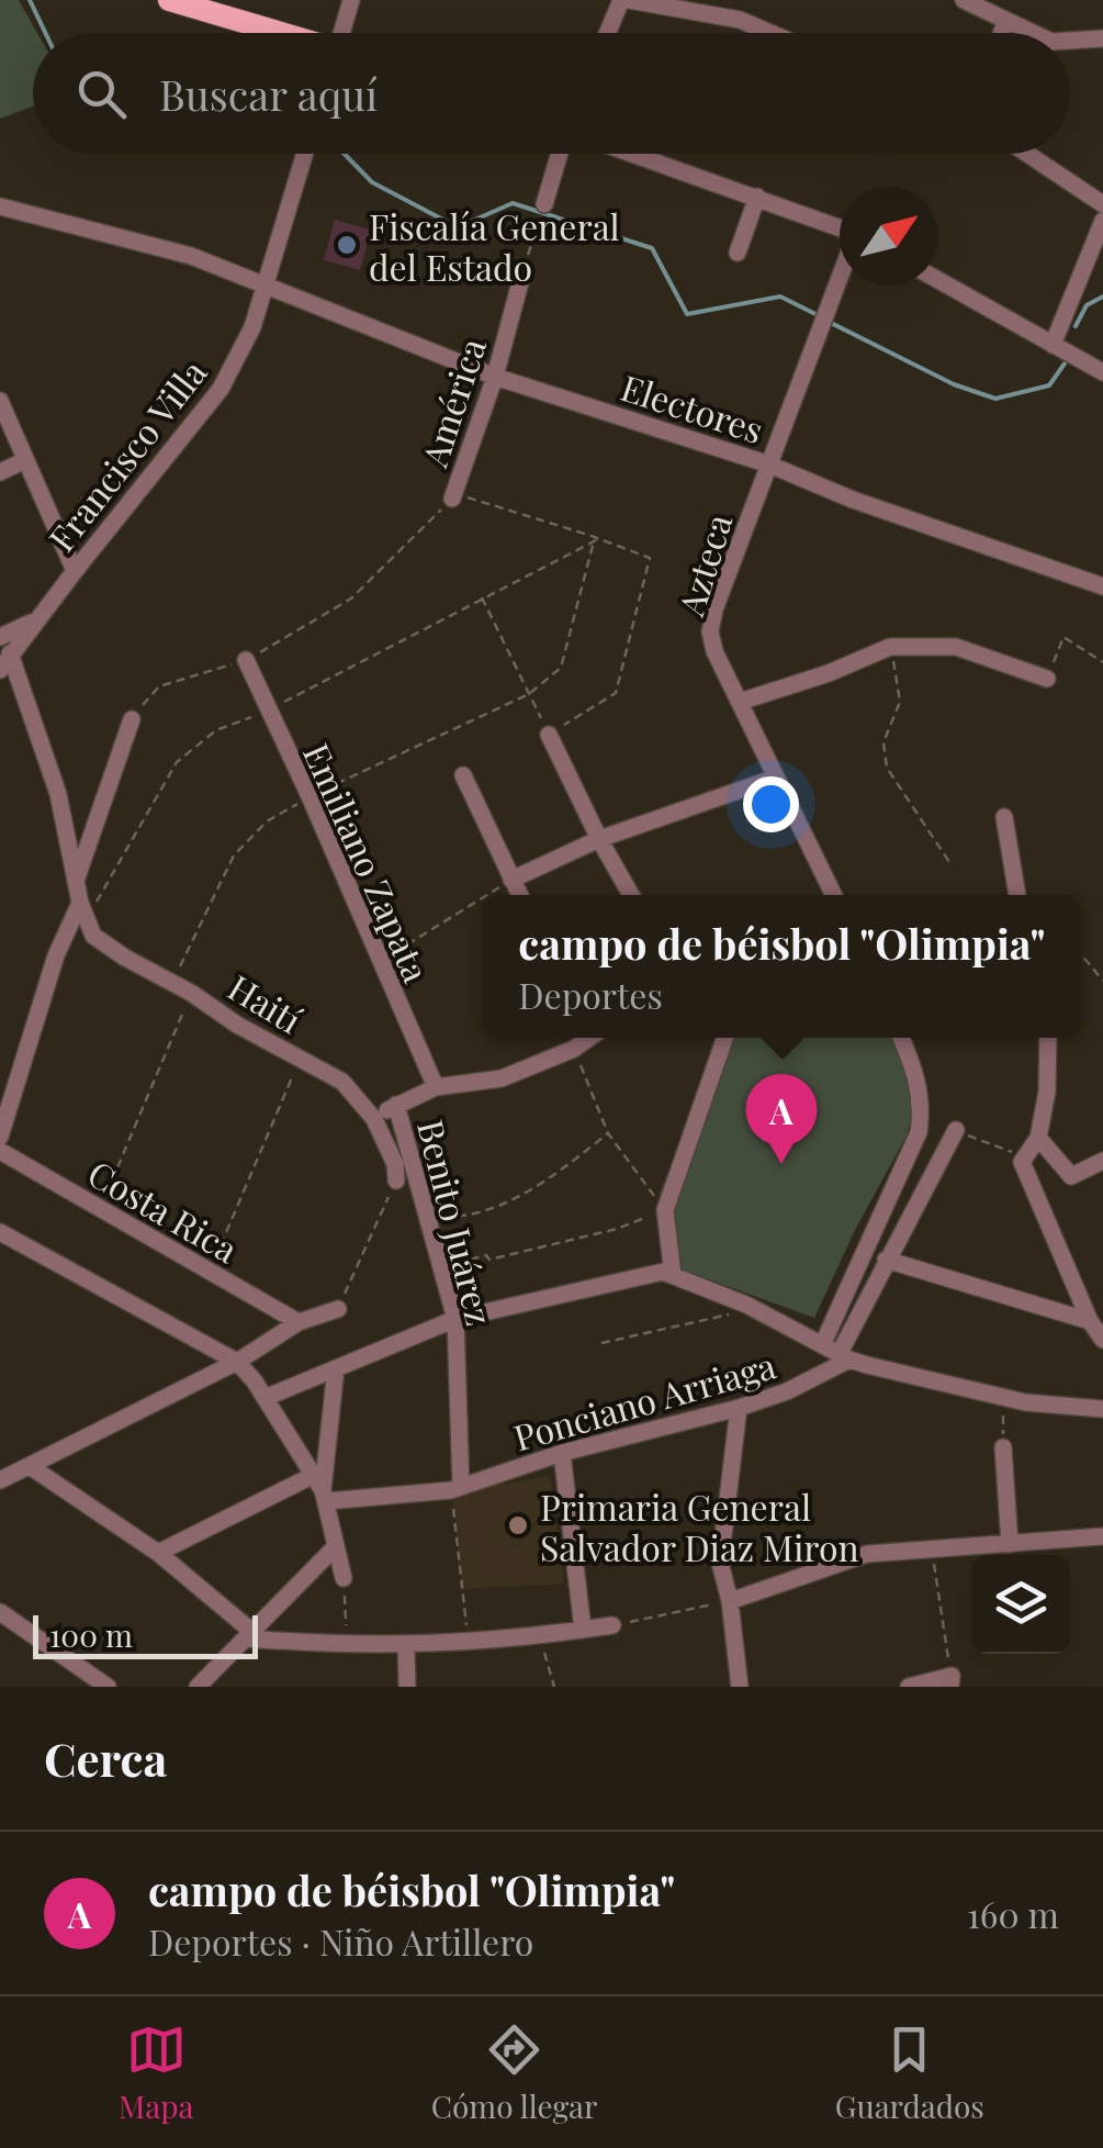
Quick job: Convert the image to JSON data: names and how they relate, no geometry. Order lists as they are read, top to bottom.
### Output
{
  "streets": {
    "street": [
      "América",
      "Electores",
      "Francisco Villa",
      "Azteca",
      "Emiliano Zapata",
      "Haití",
      "Costa Rica",
      "Benito Juárez",
      "Ponciano Arriaga"
    ]
  },
  "crossings": [
    ["América", "Electores"],
    ["Electores", "Francisco Villa"],
    ["Electores", "Azteca"],
    ["Benito Juárez", "Ponciano Arriaga"]
  ],
  "places": ["Fiscalía General del Estado", "Primaria General Salvador Diaz Miron"],
  "scale_bar": "100 m",
  "north": "top right",
  "page": {
    "search": "Buscar aquí",
    "popup": ["campo de béisbol \"Olimpia\"", "Deportes"],
    "pins": "A",
    "scale": "100 m",
    "heading": "Cerca",
    "list": [
      {
        "mark": "A",
        "name": "campo de béisbol \"Olimpia\"",
        "note": "Deportes · Niño Artillero",
        "value": "160 m"
      }
    ],
    "nav": ["Mapa", "Cómo llegar", "Guardados"]
  }
}
